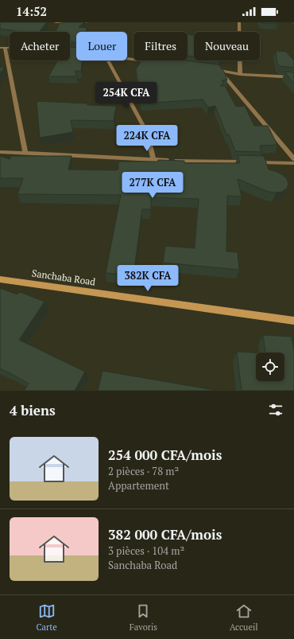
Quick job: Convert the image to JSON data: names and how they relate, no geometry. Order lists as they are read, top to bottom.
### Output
{
  "streets": {
    "street": ["Sanchaba Road"]
  },
  "page": {
    "status": "14:52",
    "chip": [
      "Acheter",
      "Louer",
      "Filtres",
      "Nouveau"
    ],
    "price": [
      "254K CFA",
      "224K CFA",
      "277K CFA",
      "382K CFA"
    ],
    "heading": "4 biens",
    "list": [
      {
        "name": "254 000 CFA/mois",
        "note": "2 pièces · 78 m² · Appartement"
      },
      {
        "name": "382 000 CFA/mois",
        "note": "3 pièces · 104 m² · Sanchaba Road"
      }
    ],
    "tabs": ["Carte", "Favoris", "Accueil"]
  }
}
